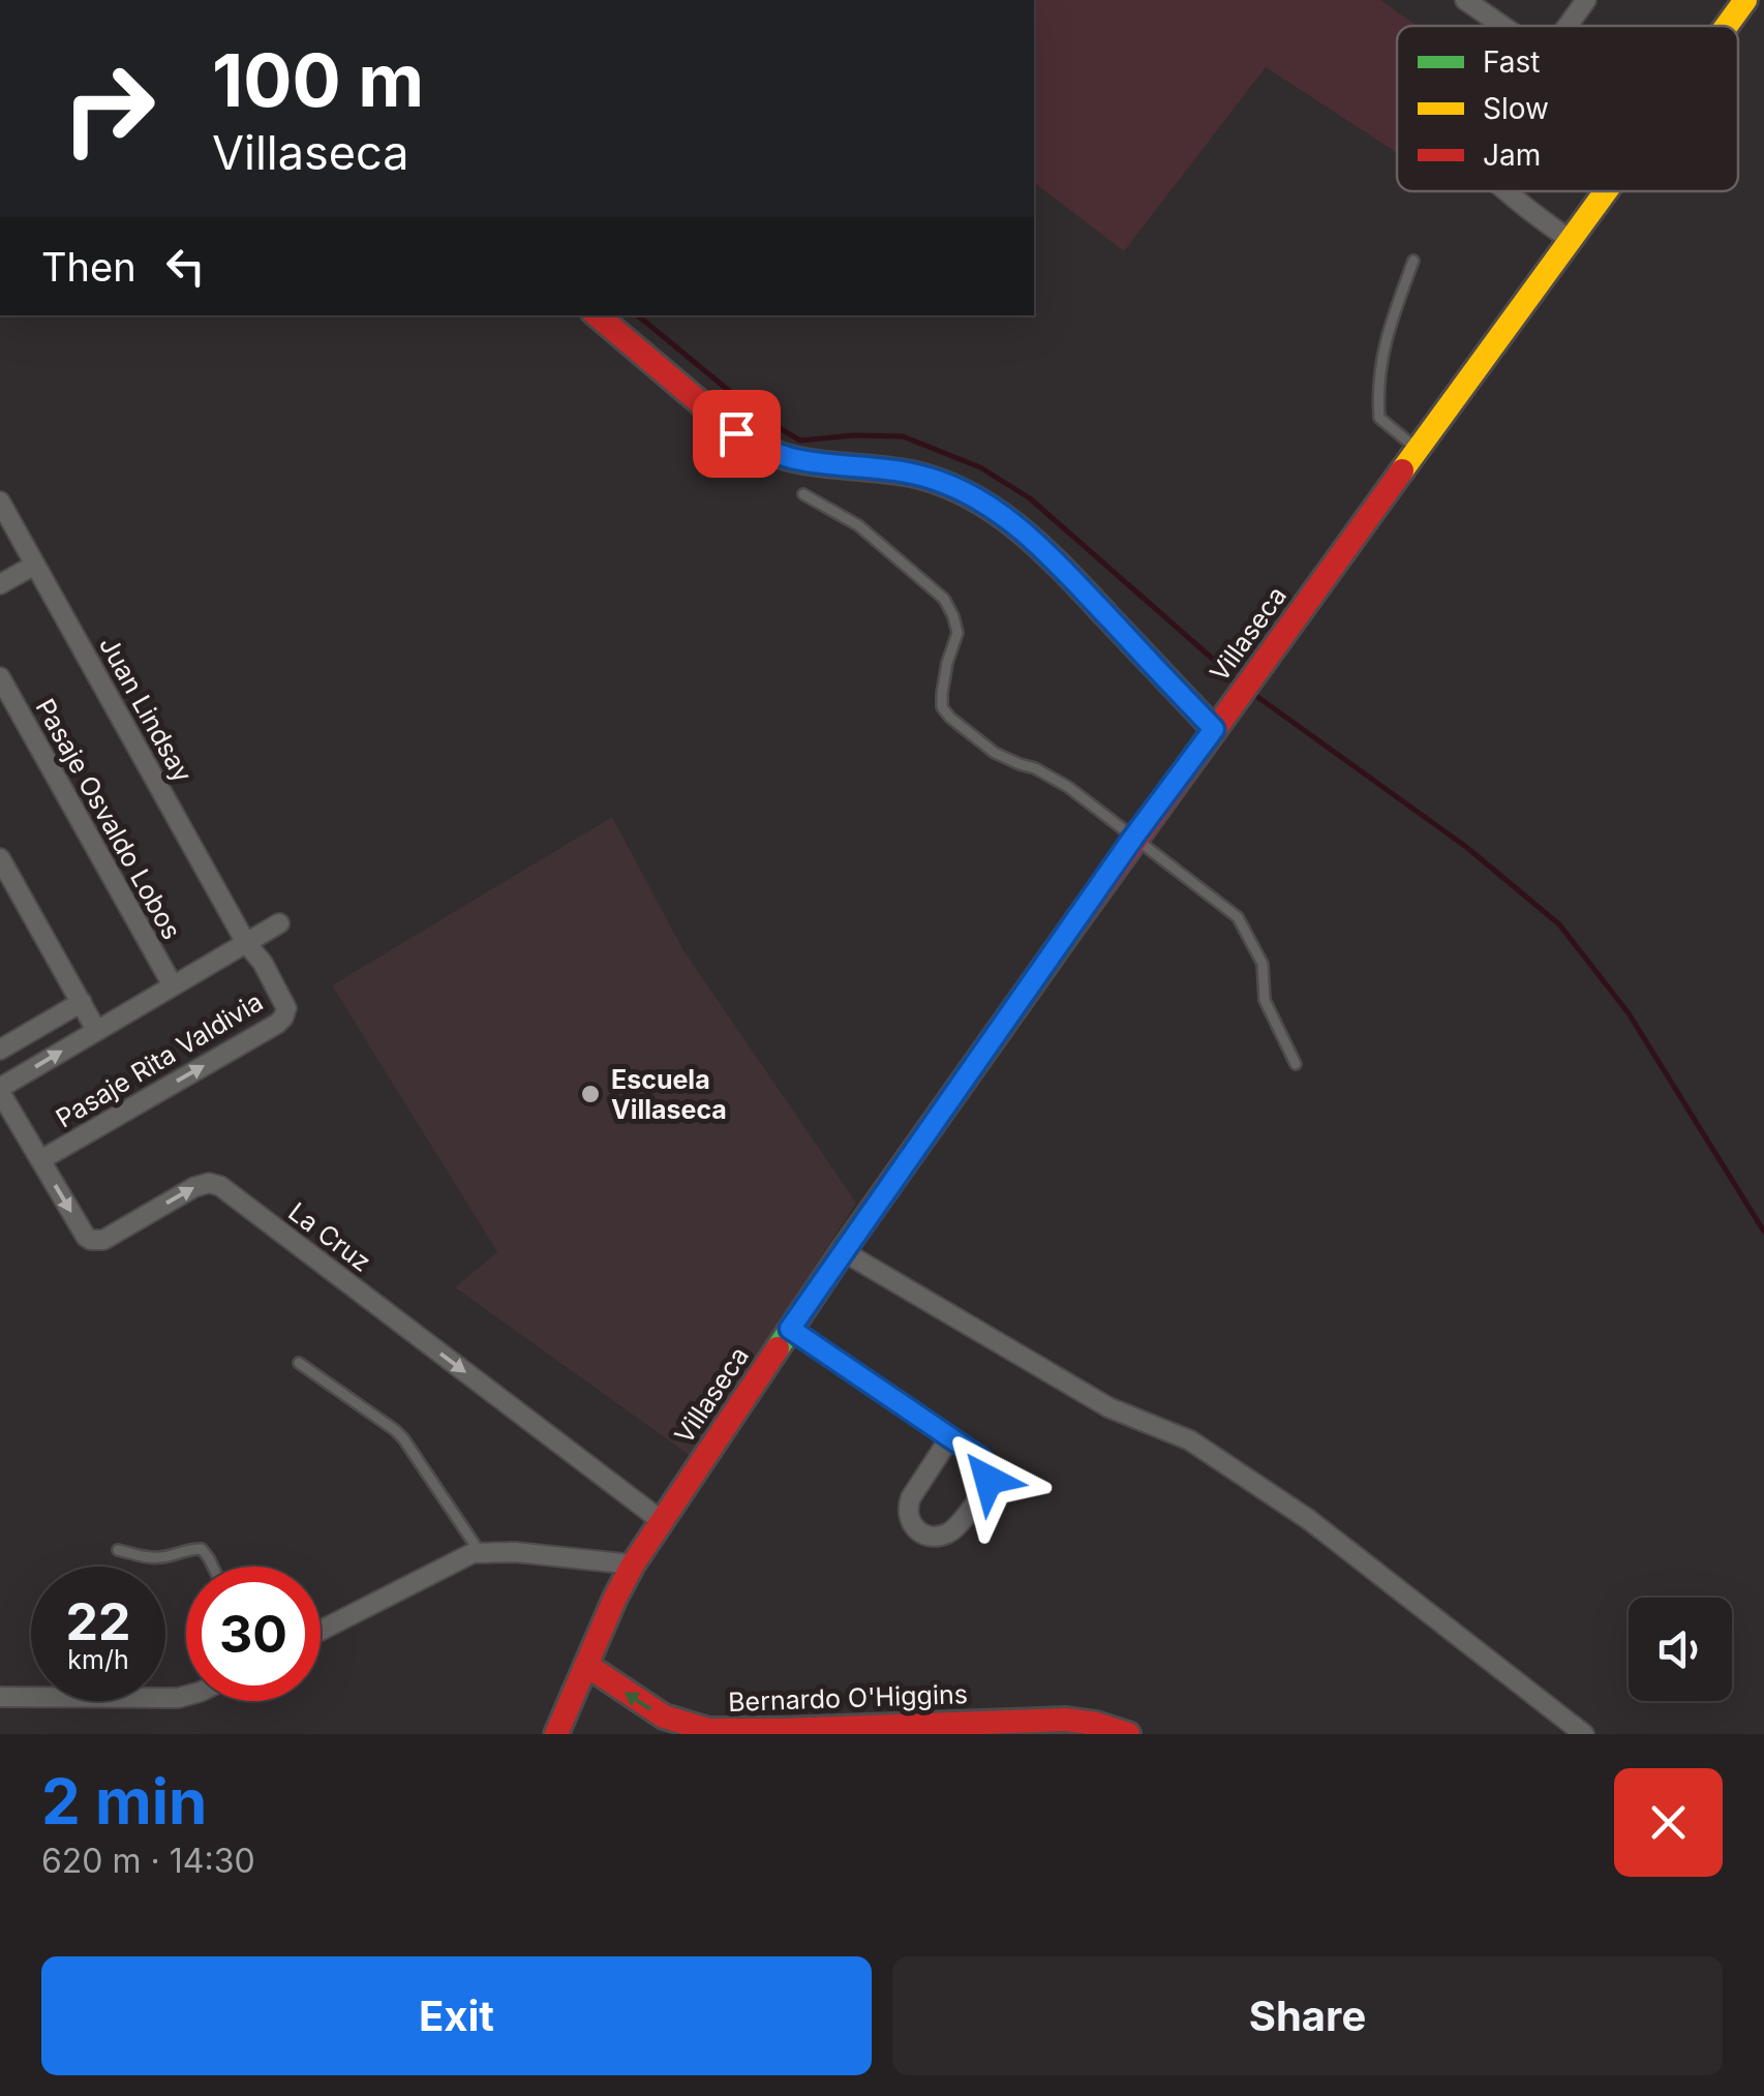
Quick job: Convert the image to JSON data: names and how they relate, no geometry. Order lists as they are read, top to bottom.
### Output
{
  "streets": {
    "main road": ["Villaseca", "Bernardo O'Higgins"],
    "street": [
      "Juan Lindsay",
      "Pasaje Osvaldo Lobos",
      "Pasaje Rita Valdivia",
      "La Cruz"
    ]
  },
  "crossings": [
    ["Villaseca", "La Cruz"],
    ["Villaseca", "Bernardo O'Higgins"],
    ["Juan Lindsay", "Pasaje Rita Valdivia"],
    ["Pasaje Rita Valdivia", "La Cruz"]
  ],
  "one_way": ["La Cruz", "Bernardo O'Higgins"],
  "places": ["Escuela Villaseca"],
  "legend": ["Fast", "Slow", "Jam"],
  "page": {
    "turn": ["100 m", "Villaseca"],
    "then": "Then",
    "speed": "22 km/h",
    "limit": "30",
    "heading": ["2 min", "620 m · 14:30"],
    "buttons": ["Exit", "Share"]
  }
}
